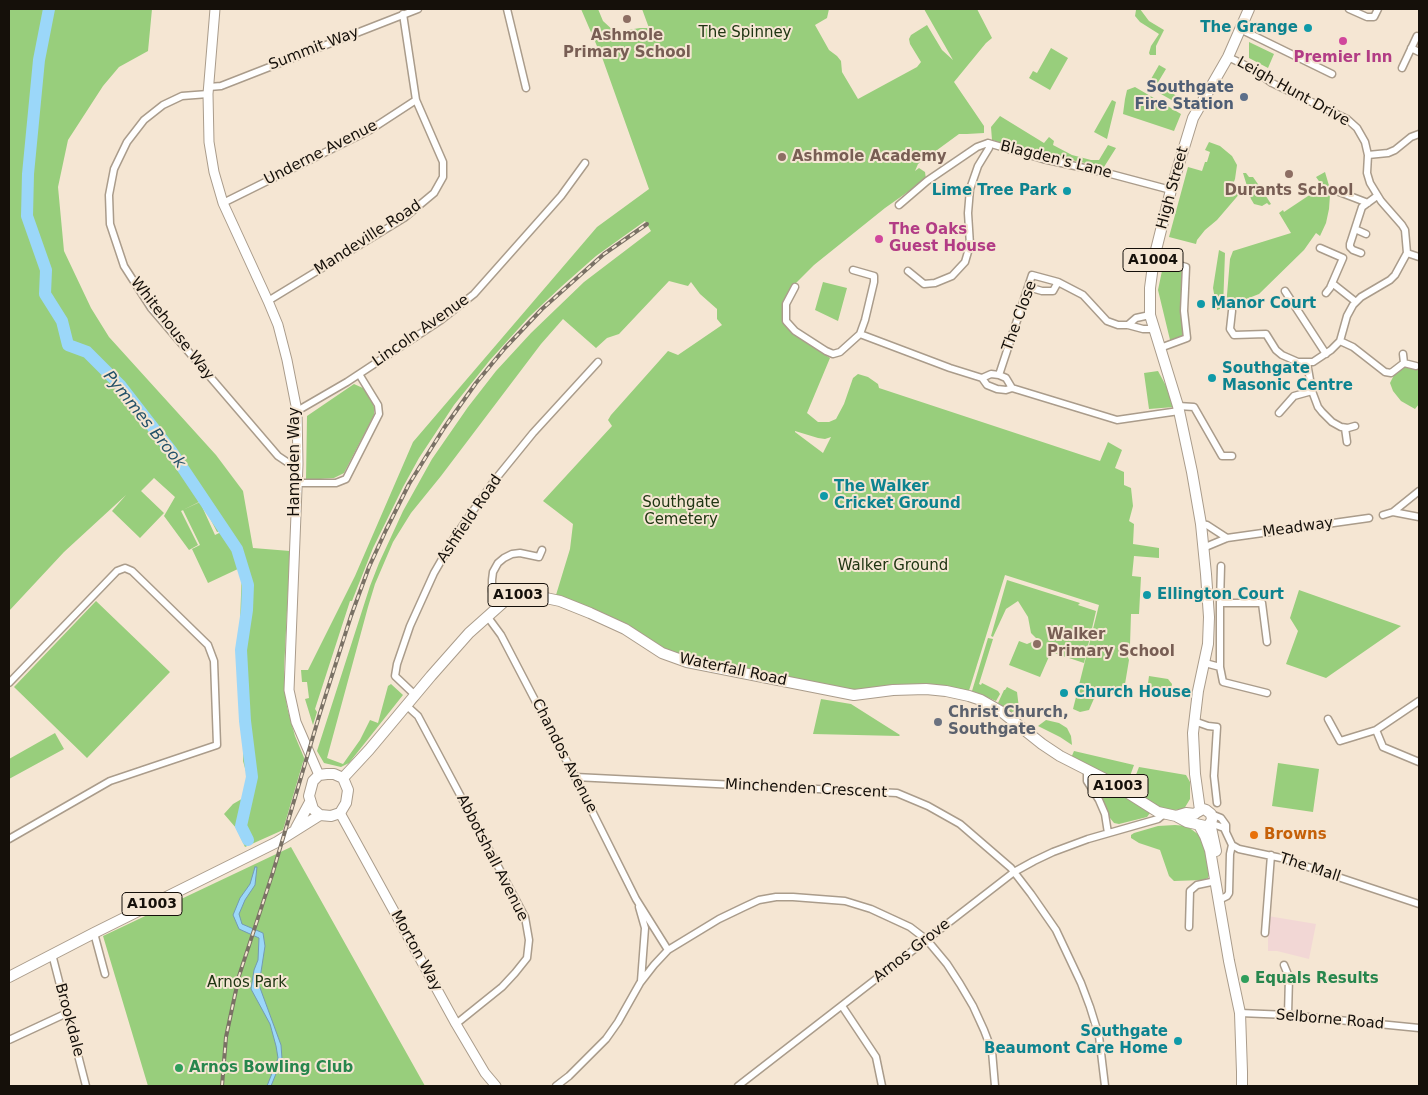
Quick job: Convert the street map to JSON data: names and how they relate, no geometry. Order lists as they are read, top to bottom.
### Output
{
  "streets": {
    "main road": [
      "High Street",
      "A1004",
      "A1003",
      "Waterfall Road"
    ],
    "street": [
      "Summit Way",
      "Leigh Hunt Drive",
      "Underne Avenue",
      "Blagden's Lane",
      "Mandeville Road",
      "The Close",
      "Whitehouse Way",
      "Lincoln Avenue",
      "Hampden Way",
      "Ashfield Road",
      "Meadway",
      "Chandos Avenue",
      "Minchenden Crescent",
      "Abbotshall Avenue",
      "The Mall",
      "Morton Way",
      "Arnos Grove",
      "Brookdale",
      "Selborne Road"
    ]
  },
  "crossings": [
    ["Summit Way", "Mandeville Road"],
    ["Summit Way", "Whitehouse Way"],
    ["Summit Way", "Hampden Way"],
    ["Leigh Hunt Drive", "High Street"],
    ["Underne Avenue", "Mandeville Road"],
    ["Underne Avenue", "Hampden Way"],
    ["Blagden's Lane", "High Street"],
    ["High Street", "A1004"],
    ["High Street", "The Close"],
    ["Mandeville Road", "Hampden Way"],
    ["A1004", "Meadway"],
    ["A1004", "A1003"],
    ["A1004", "Selborne Road"],
    ["Whitehouse Way", "Hampden Way"],
    ["Lincoln Avenue", "Hampden Way"],
    ["Hampden Way", "A1003"],
    ["Hampden Way", "Waterfall Road"],
    ["Hampden Way", "Morton Way"],
    ["Ashfield Road", "Waterfall Road"],
    ["A1003", "Waterfall Road"],
    ["A1003", "Morton Way"],
    ["A1003", "Arnos Grove"],
    ["A1003", "Brookdale"],
    ["Waterfall Road", "Chandos Avenue"],
    ["Waterfall Road", "Abbotshall Avenue"],
    ["Waterfall Road", "Morton Way"],
    ["Chandos Avenue", "Minchenden Crescent"],
    ["Minchenden Crescent", "Arnos Grove"],
    ["Abbotshall Avenue", "Morton Way"]
  ],
  "water": ["Pymmes Brook"],
  "parks": [
    "The Spinney",
    "Southgate Cemetery",
    "Walker Ground",
    "Arnos Park"
  ],
  "places": [
    "Ashmole Primary School",
    "The Grange",
    "Premier Inn",
    "Southgate Fire Station",
    "Ashmole Academy",
    "Durants School",
    "Lime Tree Park",
    "The Oaks Guest House",
    "Manor Court",
    "Southgate Masonic Centre",
    "The Walker Cricket Ground",
    "Ellington Court",
    "Walker Primary School",
    "Church House",
    "Christ Church, Southgate",
    "Browns",
    "Equals Results",
    "Southgate Beaumont Care Home",
    "Arnos Bowling Club"
  ]
}
